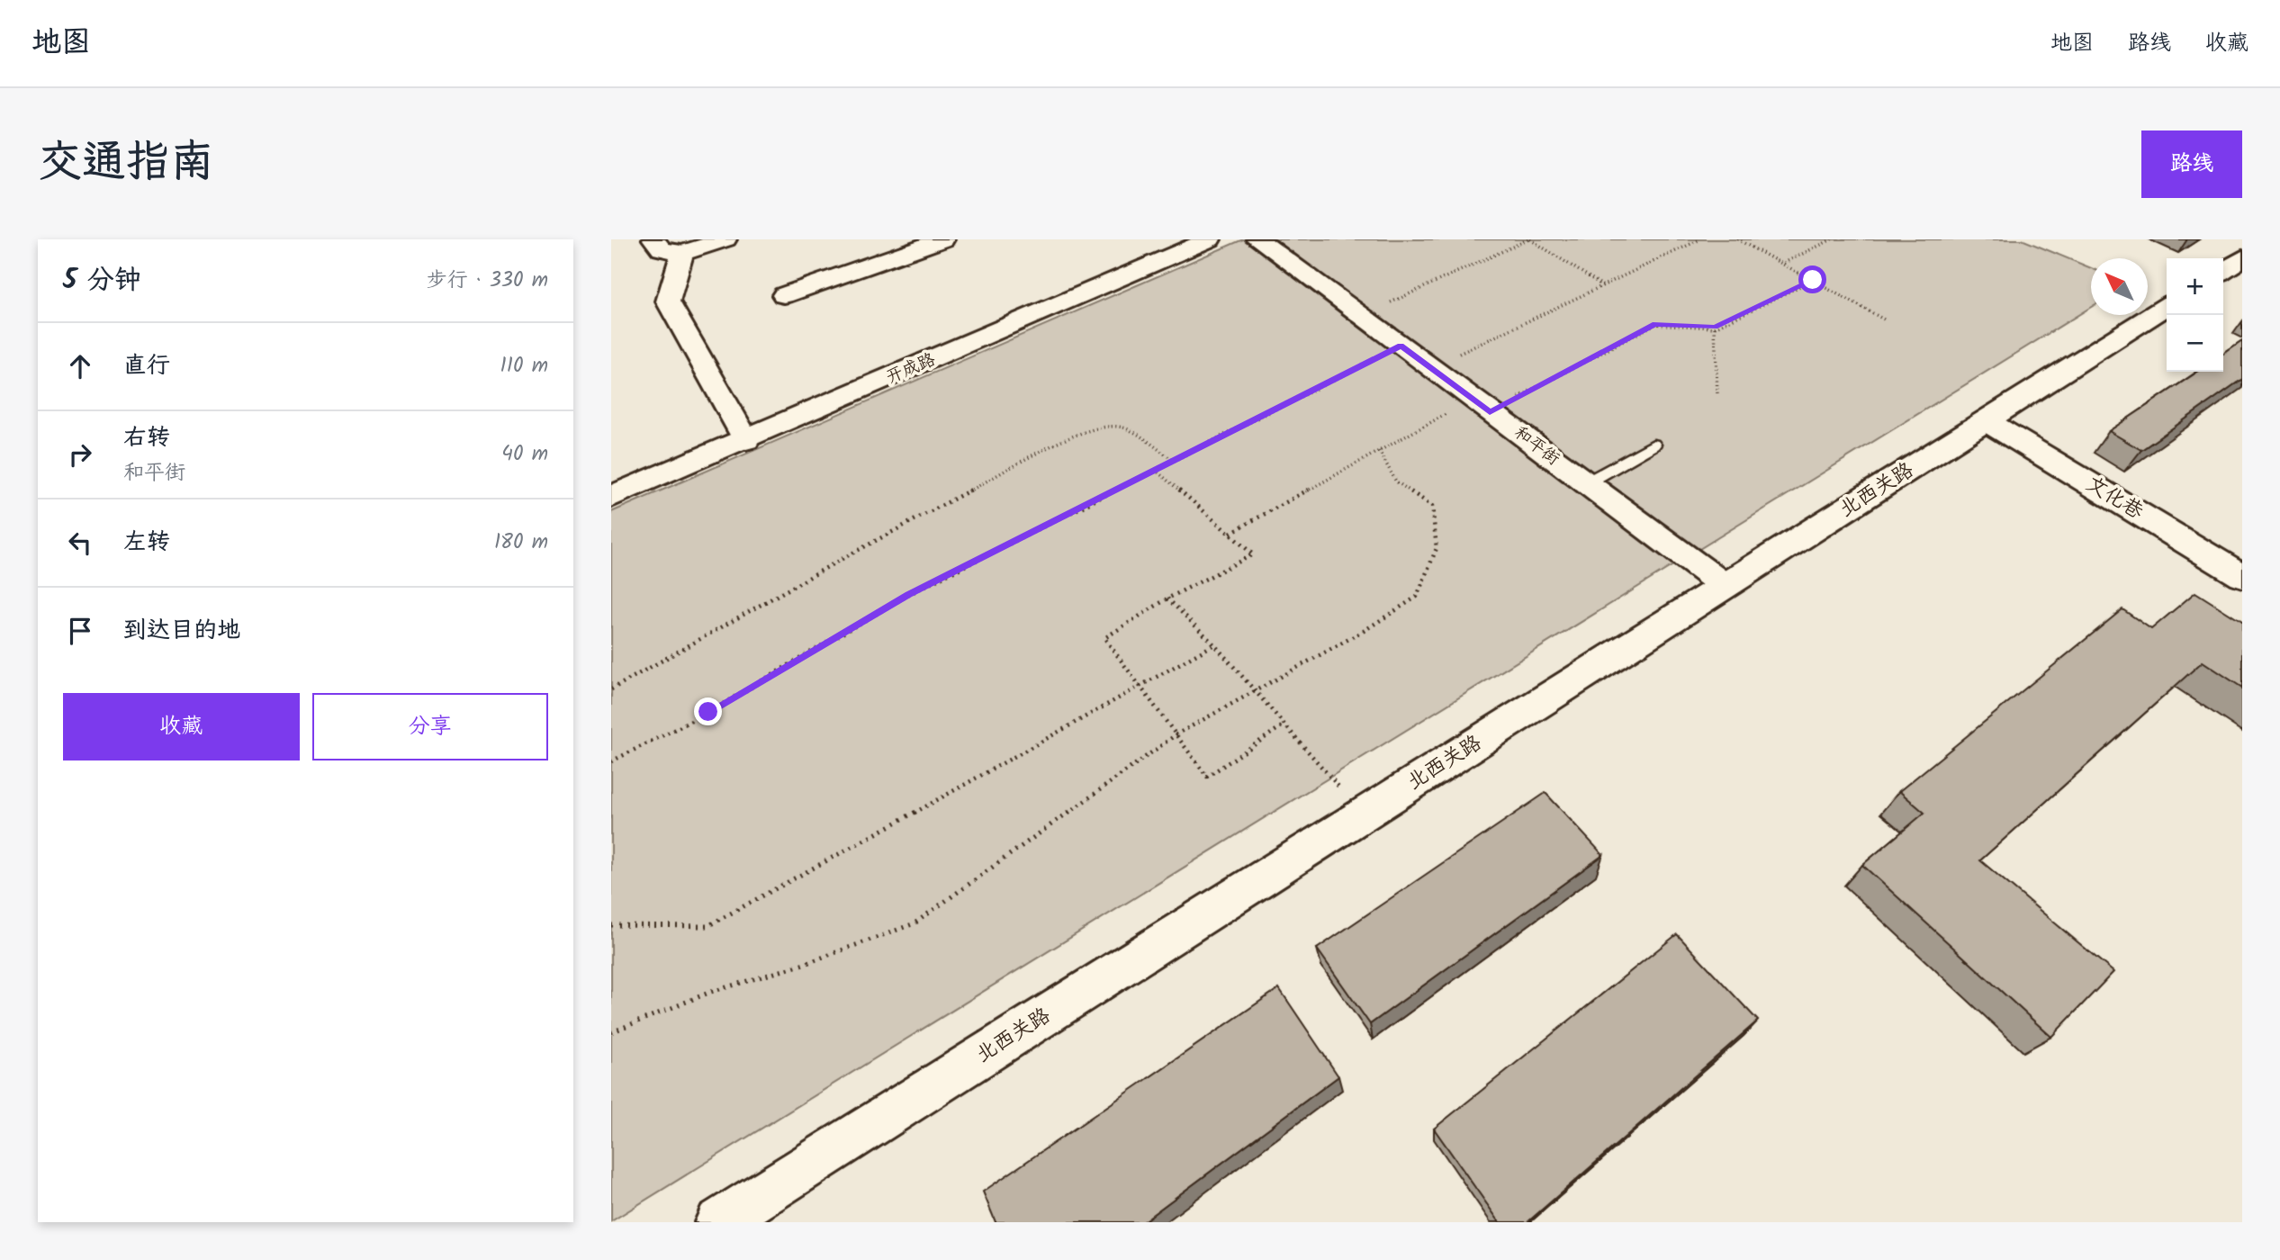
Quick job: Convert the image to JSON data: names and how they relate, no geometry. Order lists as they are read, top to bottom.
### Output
{
  "streets": {
    "street": [
      "开成路",
      "和平街",
      "北西关路",
      "文化巷"
    ]
  },
  "crossings": [
    ["和平街", "北西关路"],
    ["北西关路", "文化巷"]
  ],
  "north": "top left",
  "page": {
    "header": "地图",
    "nav": ["地图", "路线", "收藏"],
    "title": "交通指南",
    "buttons": [
      "路线",
      ["收藏", "分享"]
    ],
    "heading": ["5 分钟", "步行 · 330 m"],
    "map_buttons": ["+", "−"],
    "list": [
      ["直行", "110 m"],
      ["右转", "和平街", "40 m"],
      ["左转", "180 m"],
      "到达目的地"
    ]
  }
}
